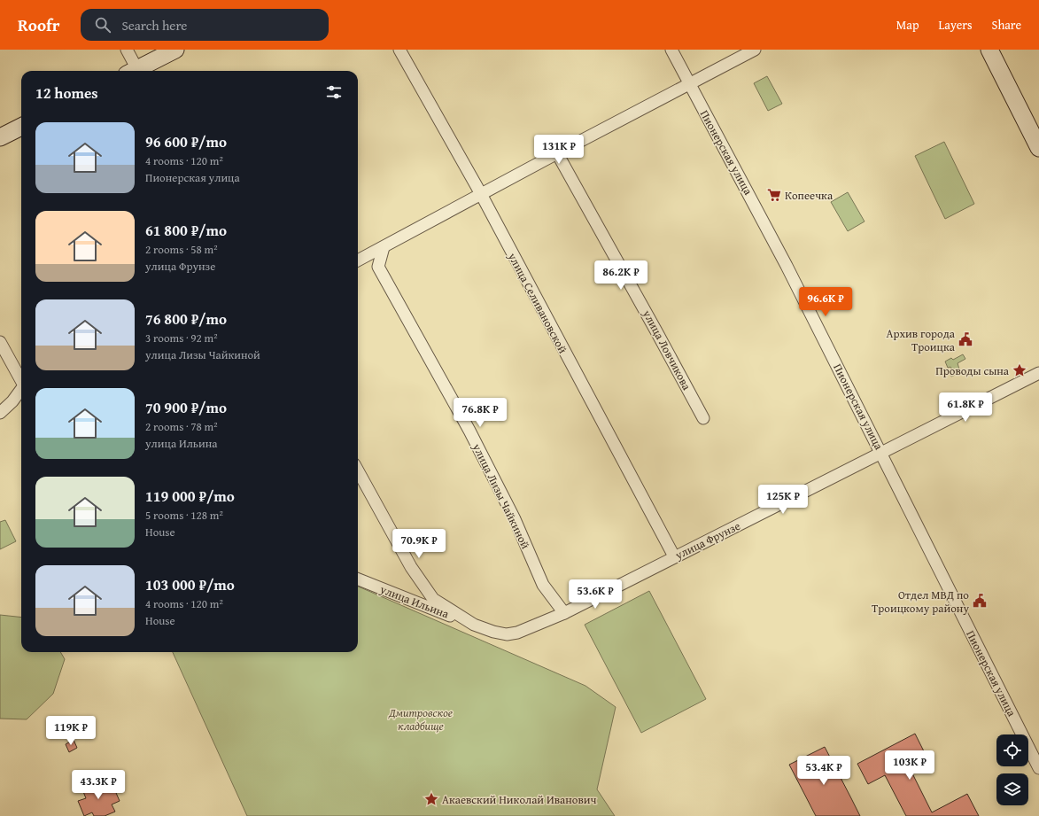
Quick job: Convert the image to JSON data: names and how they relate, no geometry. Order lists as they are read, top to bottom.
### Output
{
  "streets": {
    "street": [
      "Пионерская улица",
      "улица Селивановской",
      "улица Ловчикова",
      "улица Лизы Чайкиной",
      "улица Фрунзе",
      "улица Ильина"
    ]
  },
  "crossings": [
    ["Пионерская улица", "улица Фрунзе"],
    ["улица Селивановской", "улица Фрунзе"],
    ["улица Лизы Чайкиной", "улица Фрунзе"],
    ["улица Фрунзе", "улица Ильина"]
  ],
  "parks": ["Дмитровское кладбище"],
  "places": {
    "supermarket": ["Копеечка"],
    "public building": ["Архив города Троицка", "Отдел МВД по Троицкому району"],
    "place": ["Проводы сына", "Акаевский Николай Иванович"]
  },
  "page": {
    "header": "Roofr",
    "search": "Search here",
    "nav": ["Map", "Layers", "Share"],
    "heading": "12 homes",
    "list": [
      {
        "name": "96 600 ₽/mo",
        "note": "4 rooms · 120 m² · Пионерская улица"
      },
      {
        "name": "61 800 ₽/mo",
        "note": "2 rooms · 58 m² · улица Фрунзе"
      },
      {
        "name": "76 800 ₽/mo",
        "note": "3 rooms · 92 m² · улица Лизы Чайкиной"
      },
      {
        "name": "70 900 ₽/mo",
        "note": "2 rooms · 78 m² · улица Ильина"
      },
      {
        "name": "119 000 ₽/mo",
        "note": "5 rooms · 128 m² · House"
      },
      {
        "name": "103 000 ₽/mo",
        "note": "4 rooms · 120 m² · House"
      }
    ],
    "price": [
      "131K ₽",
      "86.2K ₽",
      "96.6K ₽",
      "61.8K ₽",
      "76.8K ₽",
      "125K ₽",
      "70.9K ₽",
      "53.6K ₽",
      "119K ₽",
      "103K ₽",
      "53.4K ₽",
      "43.3K ₽"
    ]
  }
}
